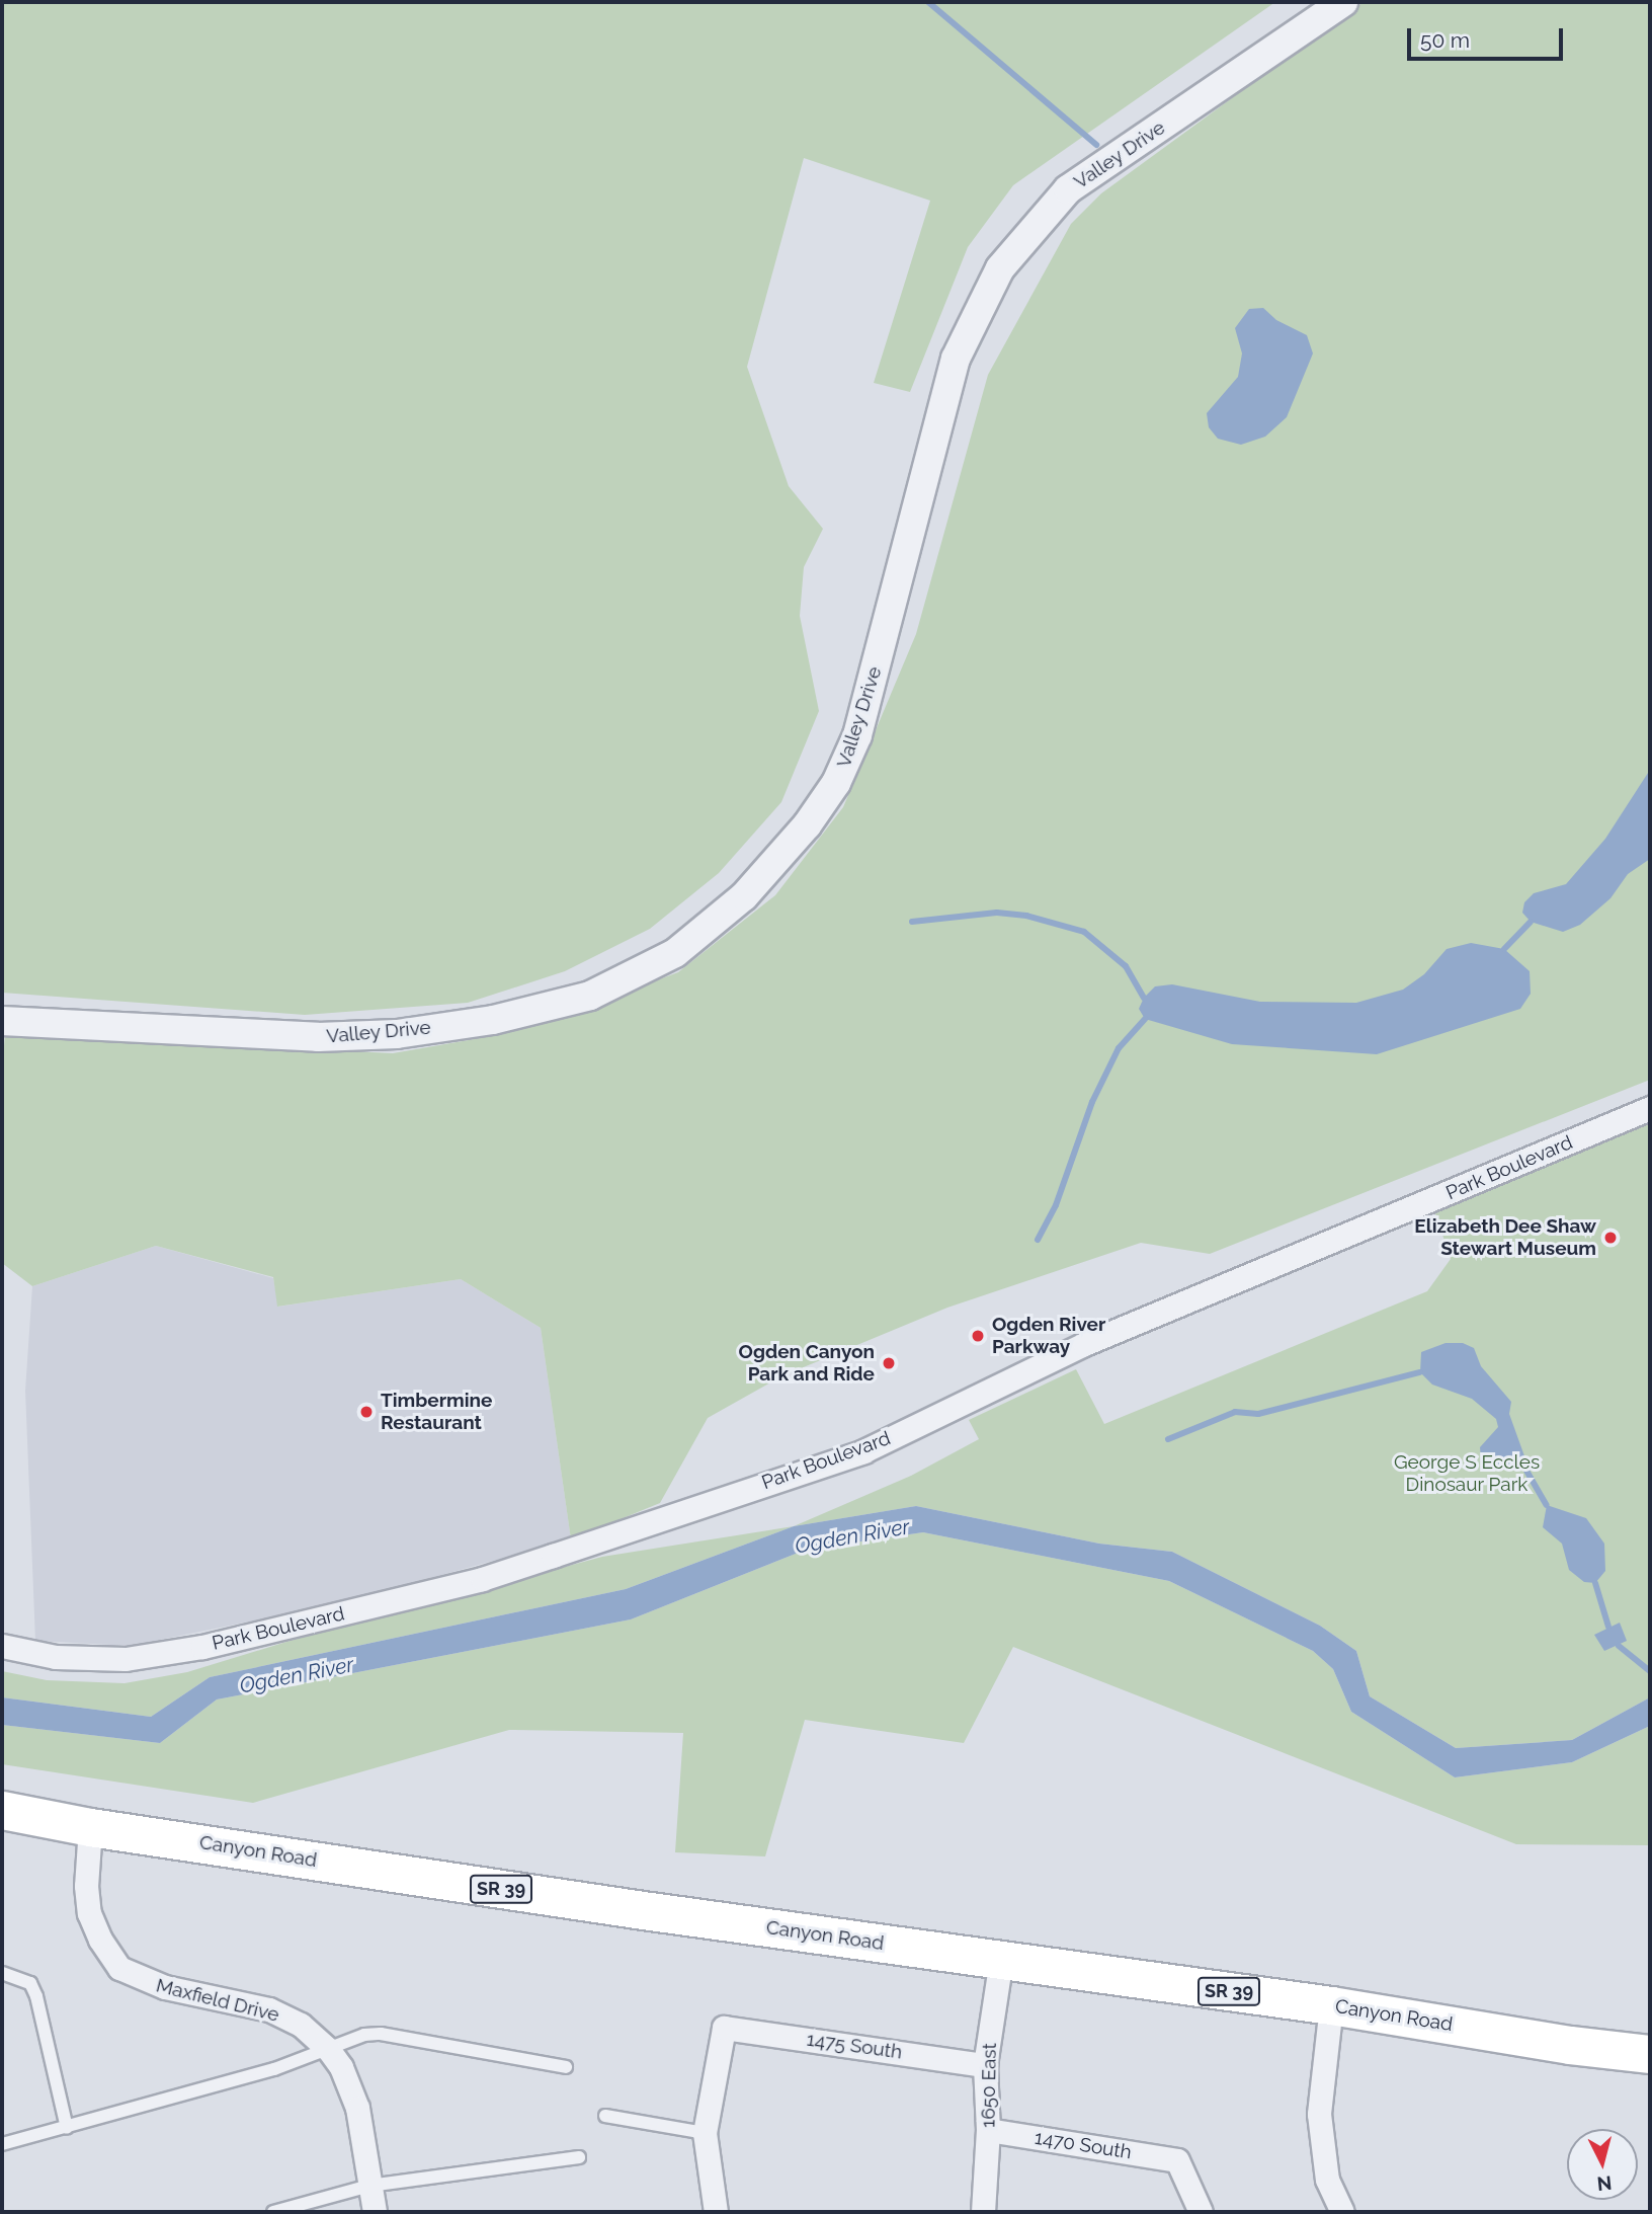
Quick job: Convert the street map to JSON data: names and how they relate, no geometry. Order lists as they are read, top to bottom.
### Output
{
  "streets": {
    "main road": ["Canyon Road", "SR 39"],
    "street": [
      "Valley Drive",
      "Park Boulevard",
      "Maxfield Drive",
      "1475 South",
      "1650 East",
      "1470 South"
    ]
  },
  "crossings": [
    ["Canyon Road", "Maxfield Drive"],
    ["Canyon Road", "1650 East"],
    ["1475 South", "1650 East"],
    ["1650 East", "1470 South"]
  ],
  "water": ["Ogden River"],
  "parks": ["George S Eccles Dinosaur Park"],
  "places": [
    "Elizabeth Dee Shaw Stewart Museum",
    "Ogden River Parkway",
    "Ogden Canyon Park and Ride",
    "Timbermine Restaurant"
  ],
  "scale_bar": "50 m",
  "north": "bottom"
}
